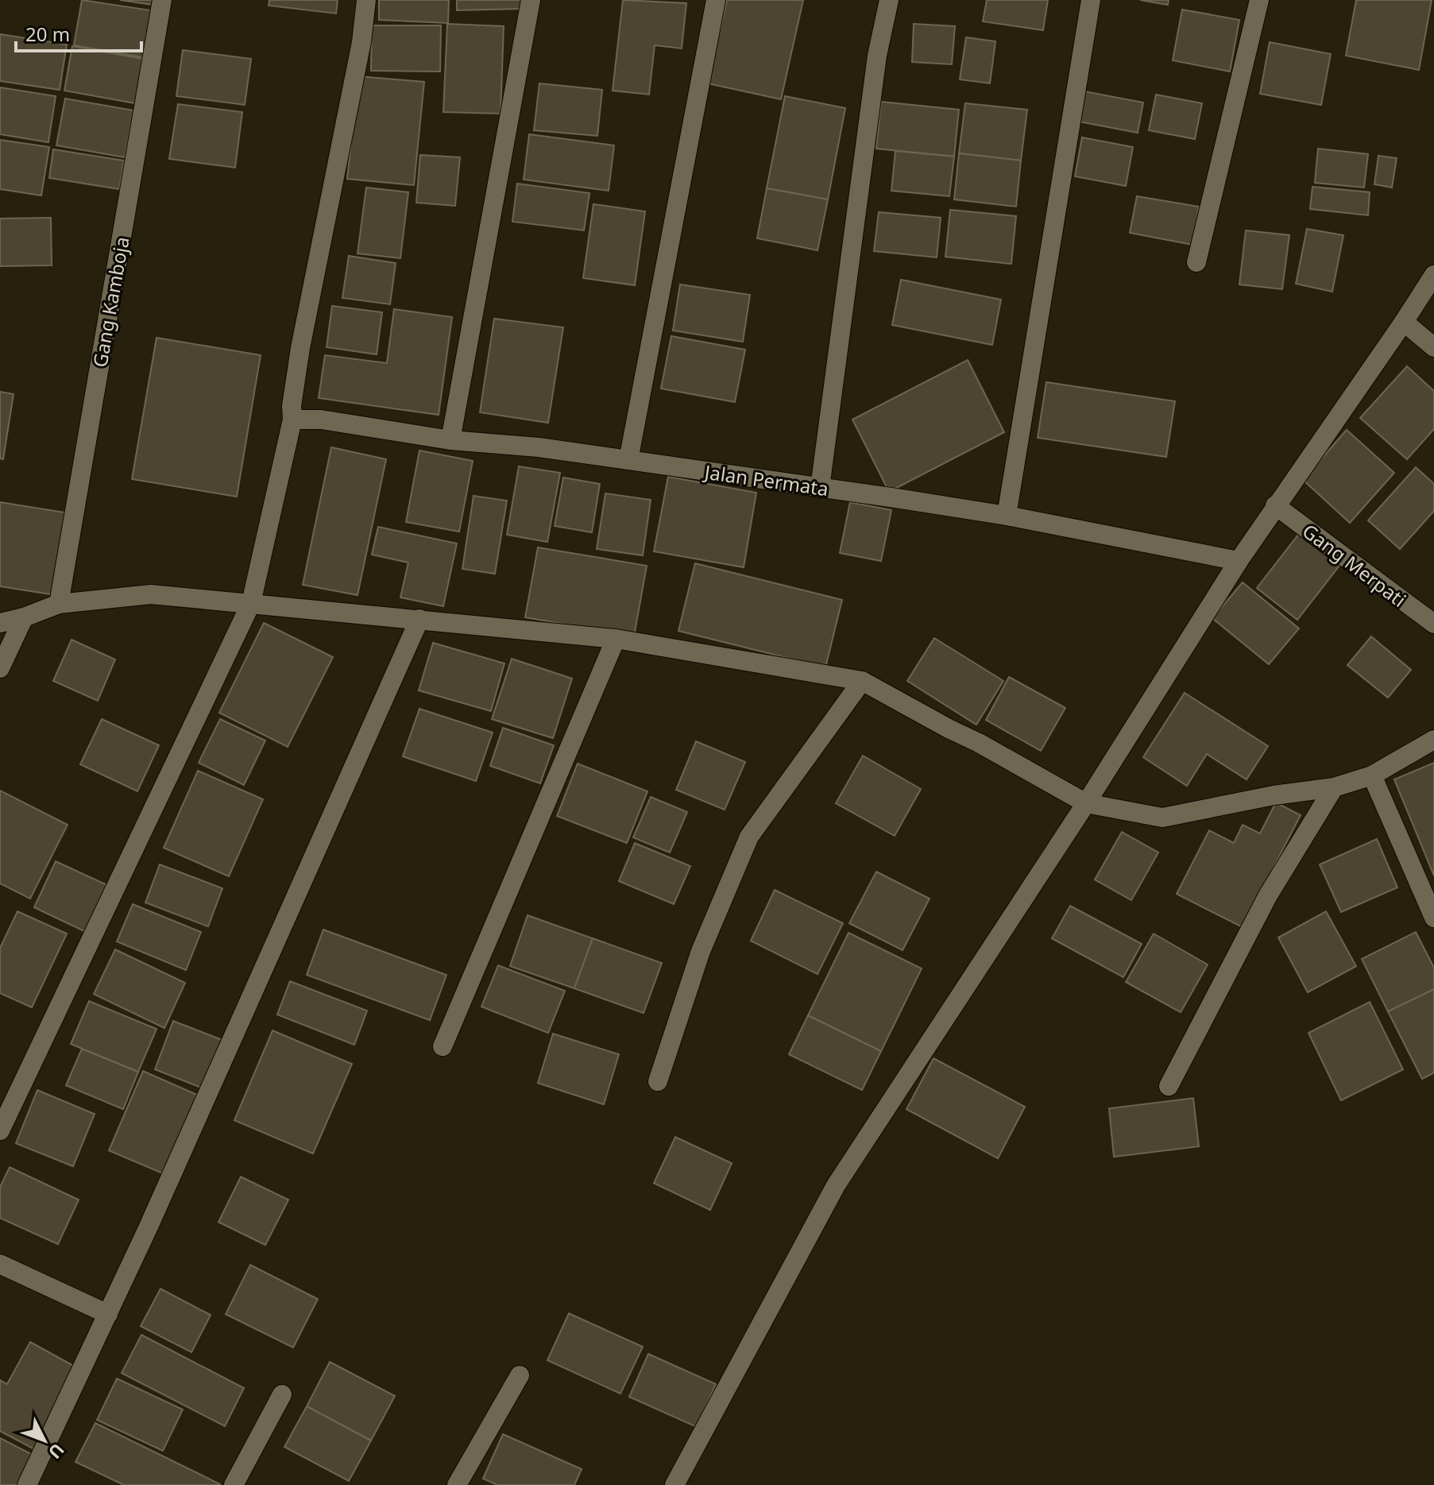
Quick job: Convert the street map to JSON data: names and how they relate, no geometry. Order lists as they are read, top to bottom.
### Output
{
  "streets": {
    "street": ["Gang Kamboja", "Jalan Permata", "Gang Merpati"]
  },
  "scale_bar": "20 m",
  "north": "bottom right"
}
